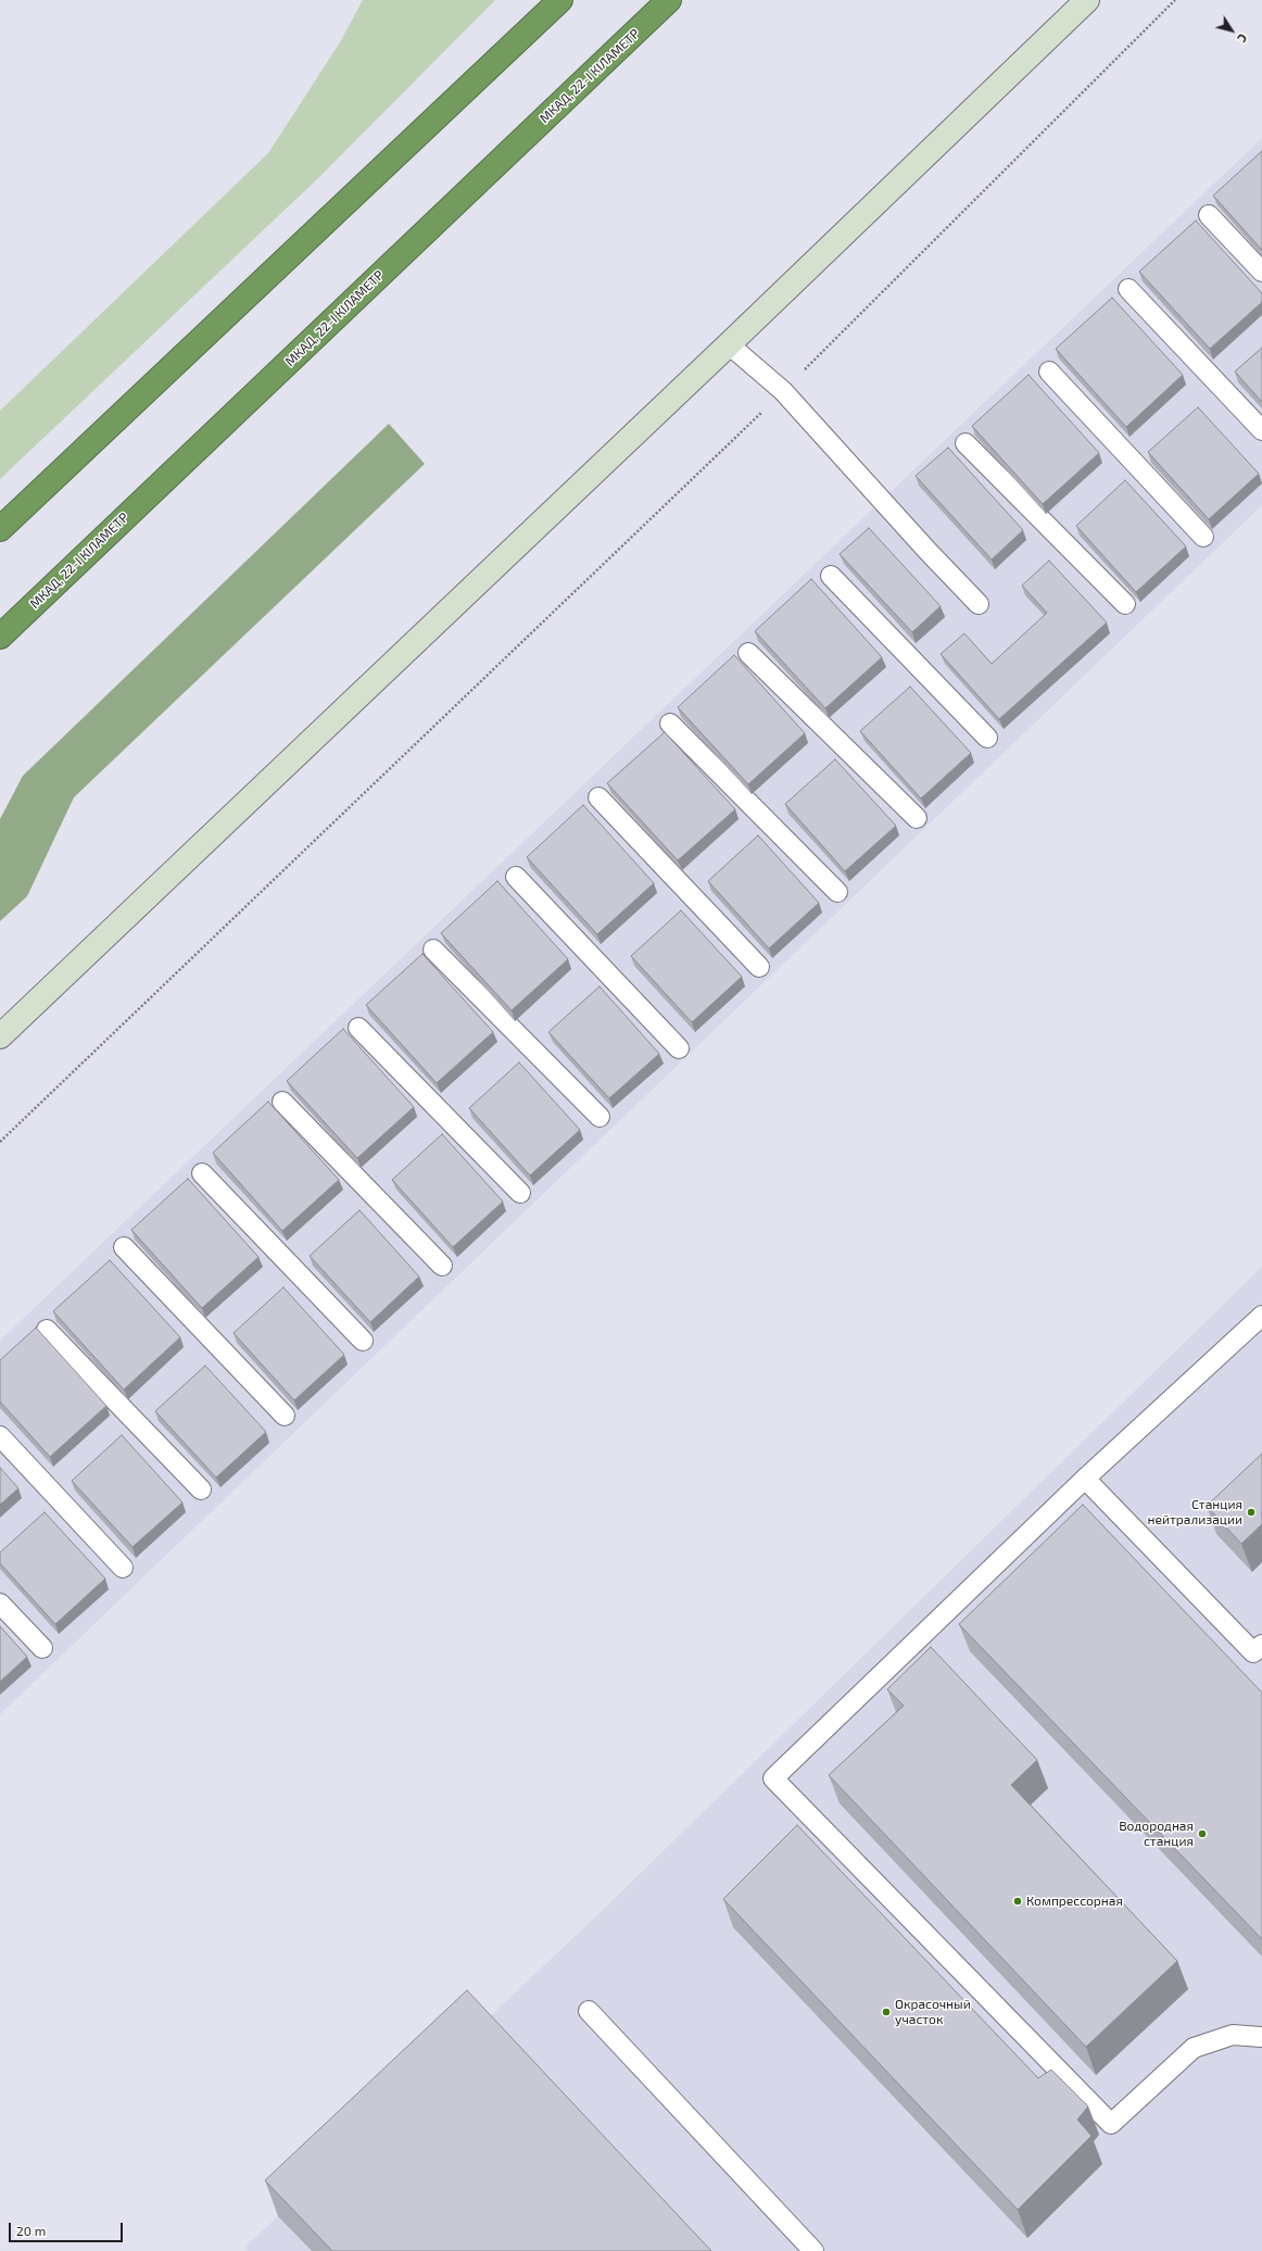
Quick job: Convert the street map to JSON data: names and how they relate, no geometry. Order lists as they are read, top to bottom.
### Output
{
  "streets": {
    "highway": ["МКАД, 22-І КІЛАМЕТР"]
  },
  "places": [
    "Станция нейтрализации",
    "Водородная станция",
    "Компрессорная",
    "Окрасочный участок"
  ],
  "scale_bar": "20 m",
  "north": "bottom right"
}
